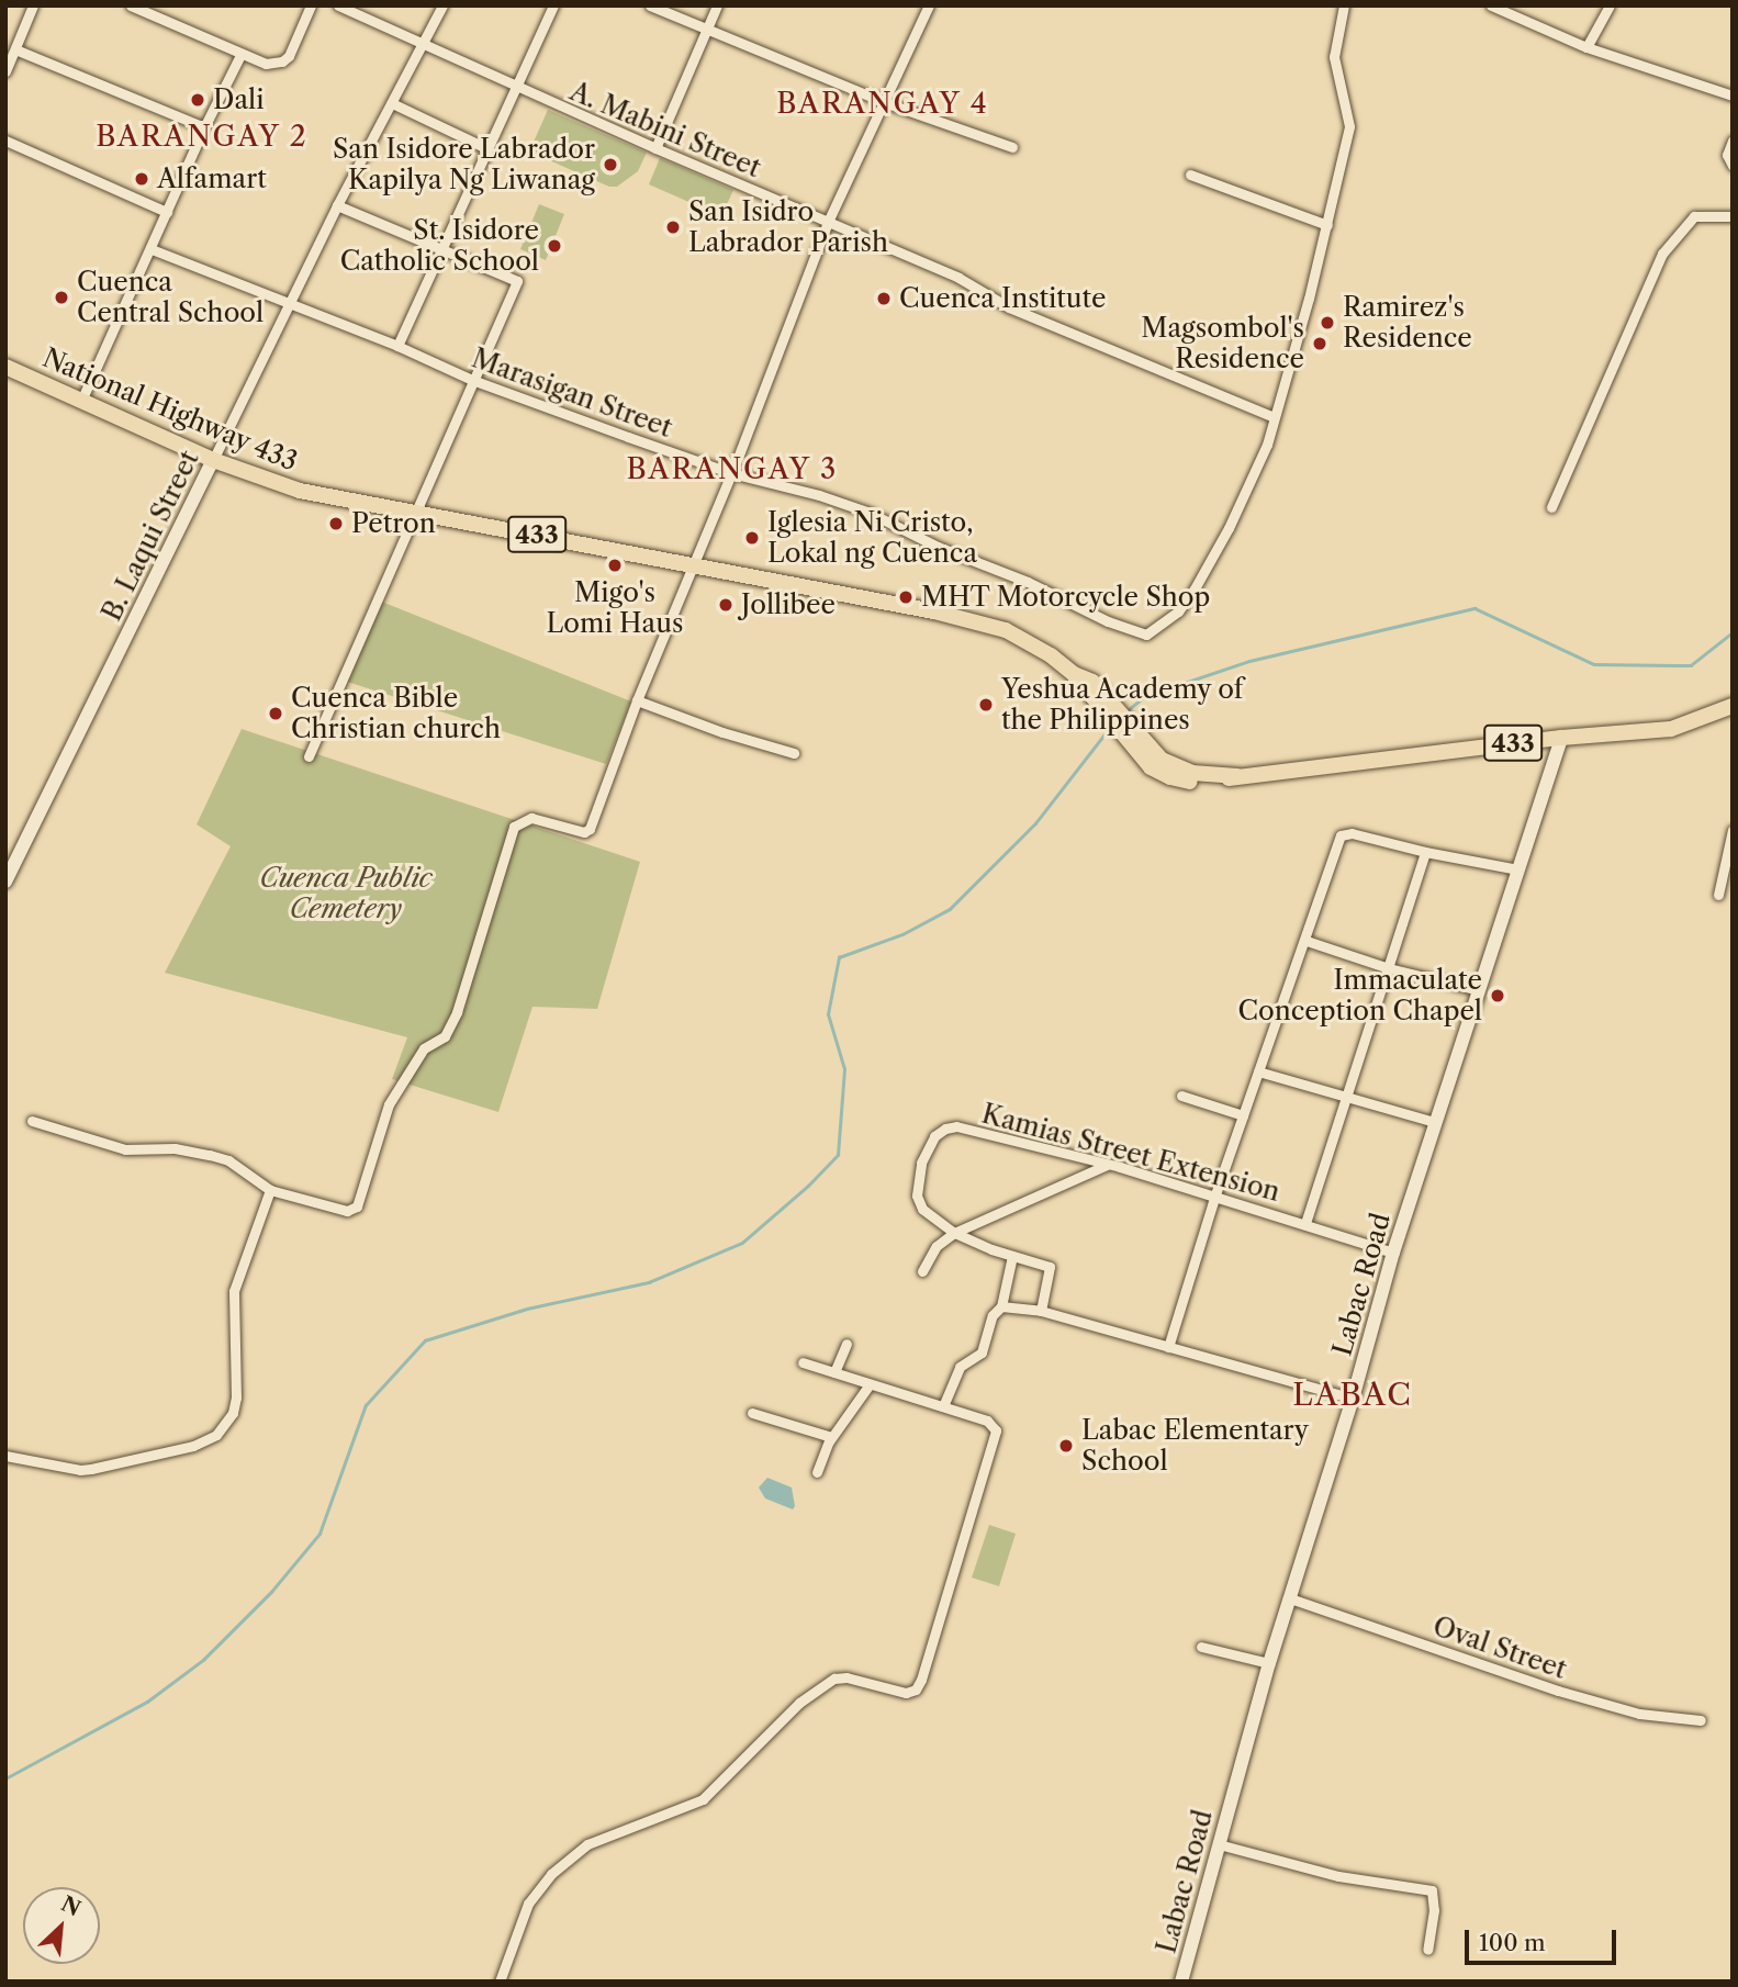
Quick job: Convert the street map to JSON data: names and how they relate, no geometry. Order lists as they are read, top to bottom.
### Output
{
  "streets": {
    "main road": ["National Highway 433", "433"],
    "street": [
      "A. Mabini Street",
      "Marasigan Street",
      "B. Laqui Street",
      "Kamias Street Extension",
      "Labac Road",
      "Oval Street"
    ]
  },
  "crossings": [
    ["A. Mabini Street", "Marasigan Street"],
    ["A. Mabini Street", "B. Laqui Street"],
    ["Marasigan Street", "B. Laqui Street"],
    ["National Highway 433", "B. Laqui Street"],
    ["National Highway 433", "Labac Road"],
    ["Kamias Street Extension", "Labac Road"],
    ["Labac Road", "Oval Street"]
  ],
  "districts": [
    "BARANGAY 4",
    "BARANGAY 2",
    "BARANGAY 3",
    "LABAC"
  ],
  "parks": ["Cuenca Public Cemetery"],
  "places": [
    "Dali",
    "San Isidore Labrador Kapilya Ng Liwanag",
    "Alfamart",
    "San Isidro Labrador Parish",
    "St. Isidore Catholic School",
    "Cuenca Central School",
    "Cuenca Institute",
    "Ramirez's Residence",
    "Magsombol's Residence",
    "Petron",
    "Iglesia Ni Cristo, Lokal ng Cuenca",
    "Migo's Lomi Haus",
    "MHT Motorcycle Shop",
    "Jollibee",
    "Yeshua Academy of the Philippines",
    "Cuenca Bible Christian church",
    "Immaculate Conception Chapel",
    "Labac Elementary School"
  ],
  "scale_bar": "100 m",
  "north": "top right"
}
